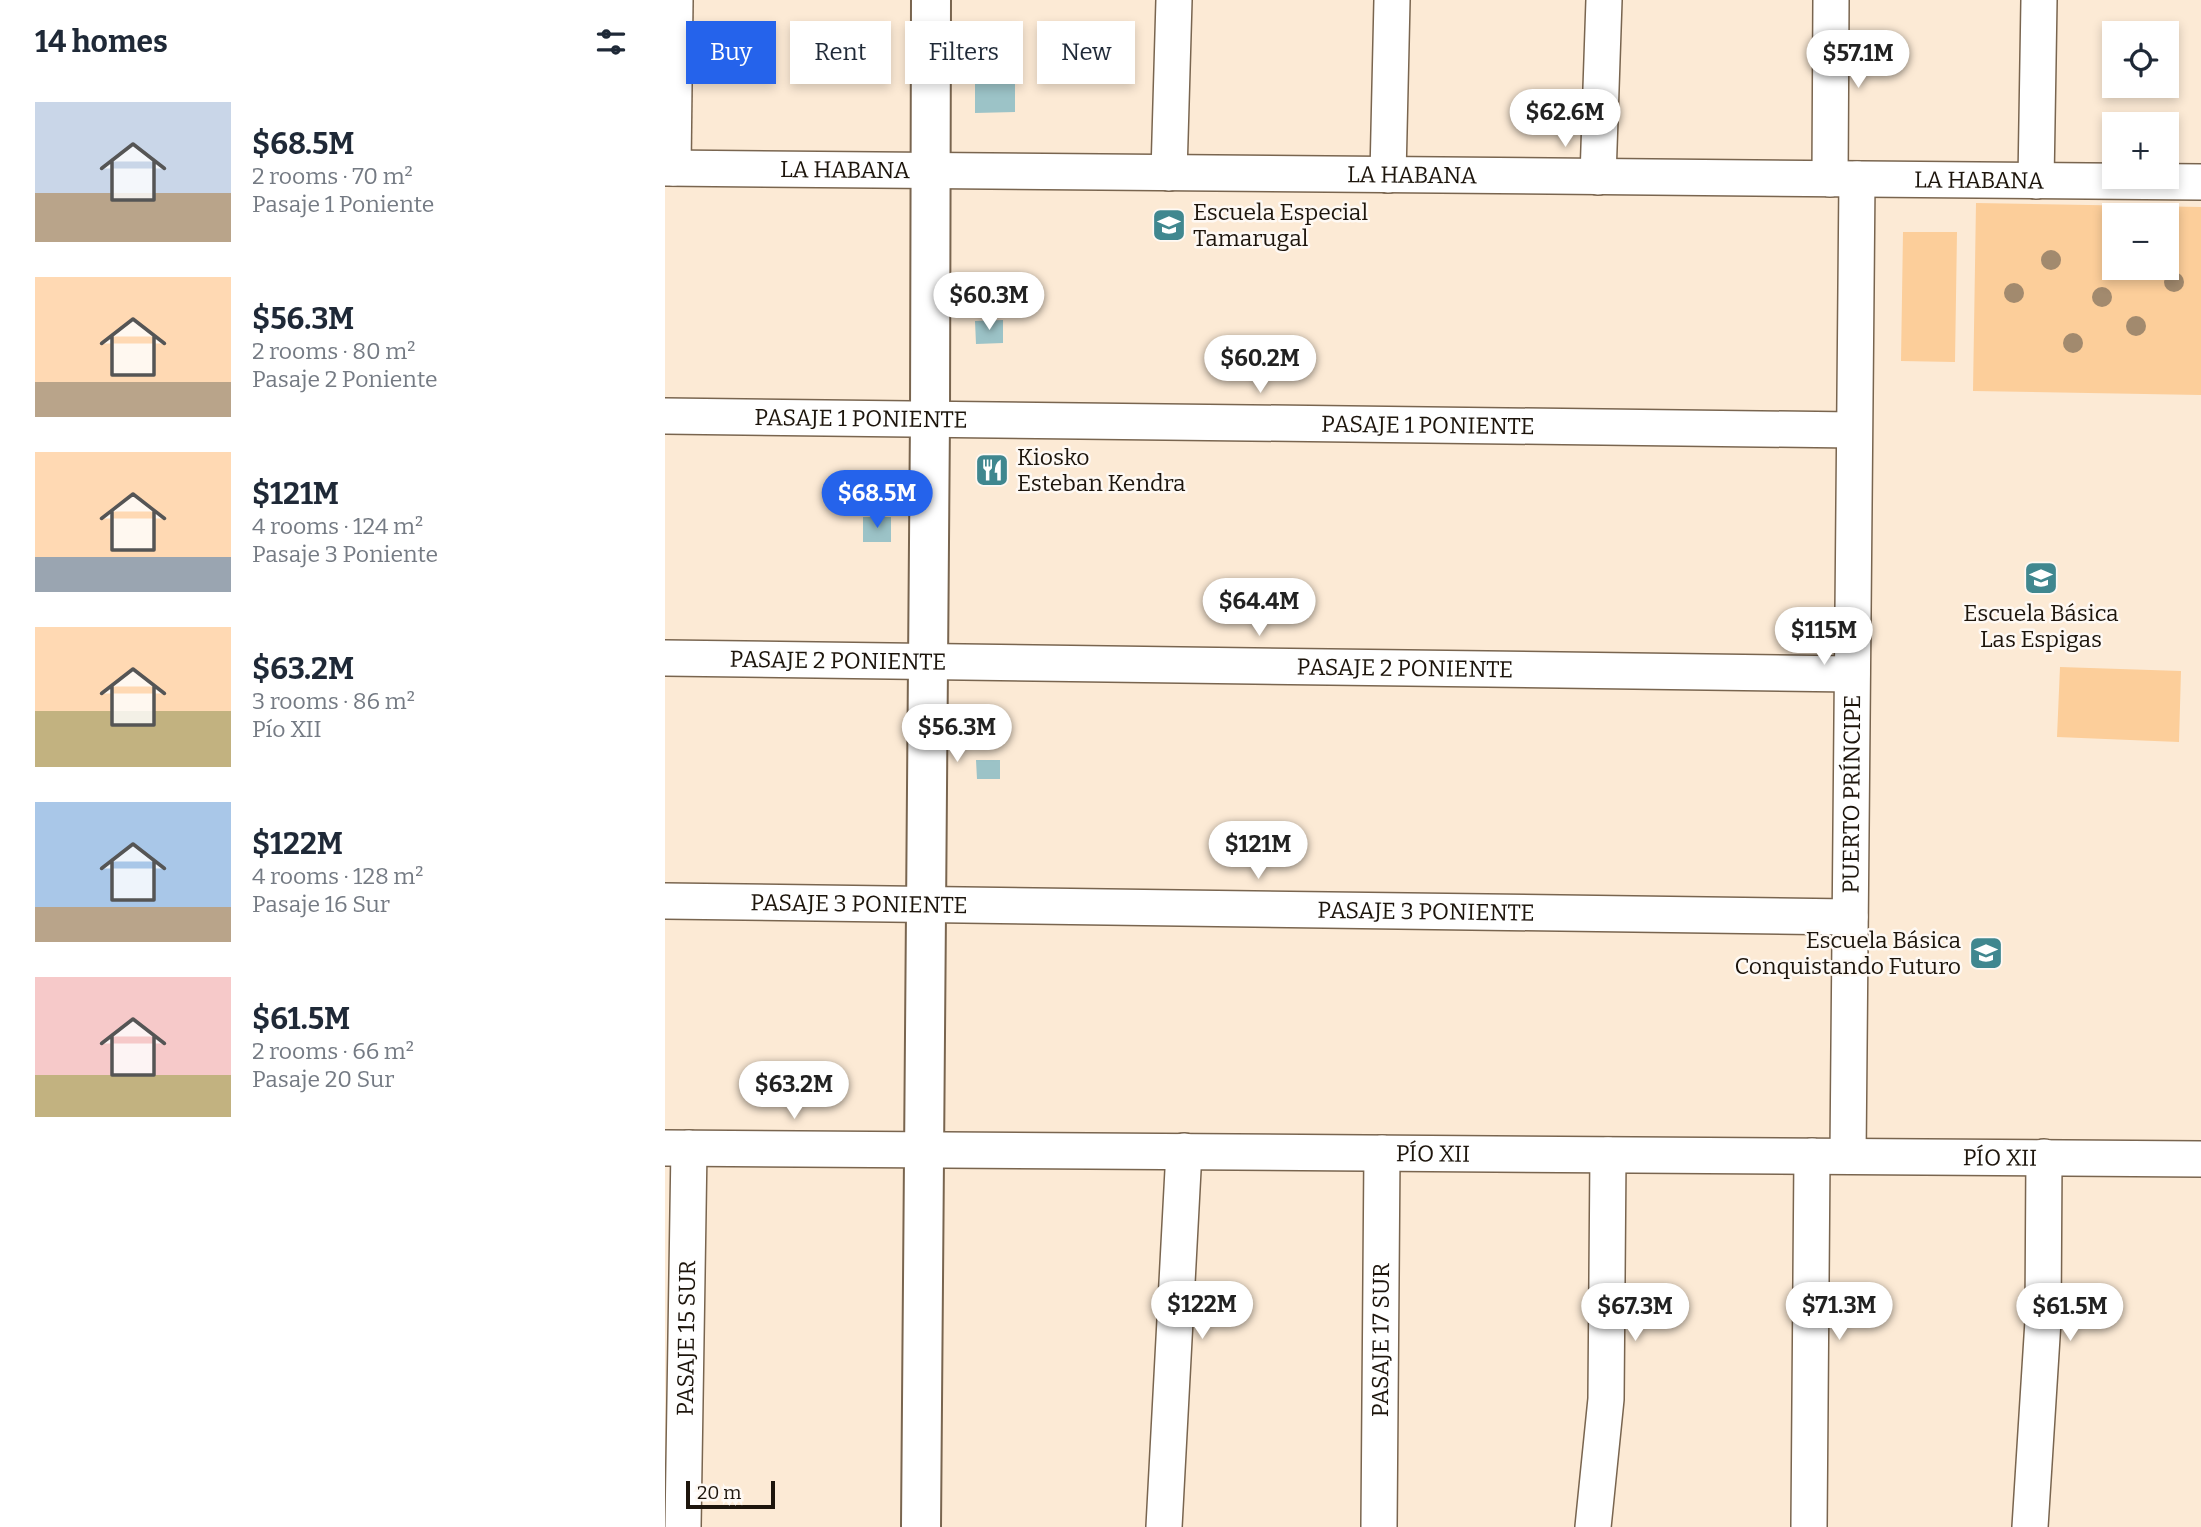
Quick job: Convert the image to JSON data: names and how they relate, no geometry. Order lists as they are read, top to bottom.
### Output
{
  "streets": {
    "street": [
      "LA HABANA",
      "PASAJE 1 PONIENTE",
      "PASAJE 2 PONIENTE",
      "PUERTO PRÍNCIPE",
      "PASAJE 3 PONIENTE",
      "PÍO XII",
      "PASAJE 15 SUR",
      "PASAJE 17 SUR"
    ]
  },
  "crossings": [
    ["LA HABANA", "PUERTO PRÍNCIPE"],
    ["PASAJE 1 PONIENTE", "PUERTO PRÍNCIPE"],
    ["PASAJE 2 PONIENTE", "PUERTO PRÍNCIPE"],
    ["PUERTO PRÍNCIPE", "PASAJE 3 PONIENTE"],
    ["PUERTO PRÍNCIPE", "PÍO XII"],
    ["PÍO XII", "PASAJE 15 SUR"],
    ["PÍO XII", "PASAJE 17 SUR"]
  ],
  "places": {
    "school or university": ["Escuela Especial Tamarugal", "Escuela Básica Las Espigas", "Escuela Básica Conquistando Futuro"],
    "restaurant": ["Kiosko Esteban Kendra"]
  },
  "scale_bar": "20 m",
  "page": {
    "heading": "14 homes",
    "map_buttons": ["+", "−"],
    "chip": [
      "Buy",
      "Rent",
      "Filters",
      "New"
    ],
    "price": [
      "$57.1M",
      "$62.6M",
      "$60.3M",
      "$60.2M",
      "$68.5M",
      "$64.4M",
      "$115M",
      "$56.3M",
      "$121M",
      "$63.2M",
      "$122M",
      "$71.3M",
      "$67.3M",
      "$61.5M"
    ],
    "list": [
      {
        "name": "$68.5M",
        "note": "2 rooms · 70 m² · Pasaje 1 Poniente"
      },
      {
        "name": "$56.3M",
        "note": "2 rooms · 80 m² · Pasaje 2 Poniente"
      },
      {
        "name": "$121M",
        "note": "4 rooms · 124 m² · Pasaje 3 Poniente"
      },
      {
        "name": "$63.2M",
        "note": "3 rooms · 86 m² · Pío XII"
      },
      {
        "name": "$122M",
        "note": "4 rooms · 128 m² · Pasaje 16 Sur"
      },
      {
        "name": "$61.5M",
        "note": "2 rooms · 66 m² · Pasaje 20 Sur"
      }
    ],
    "scale": "20 m"
  }
}
